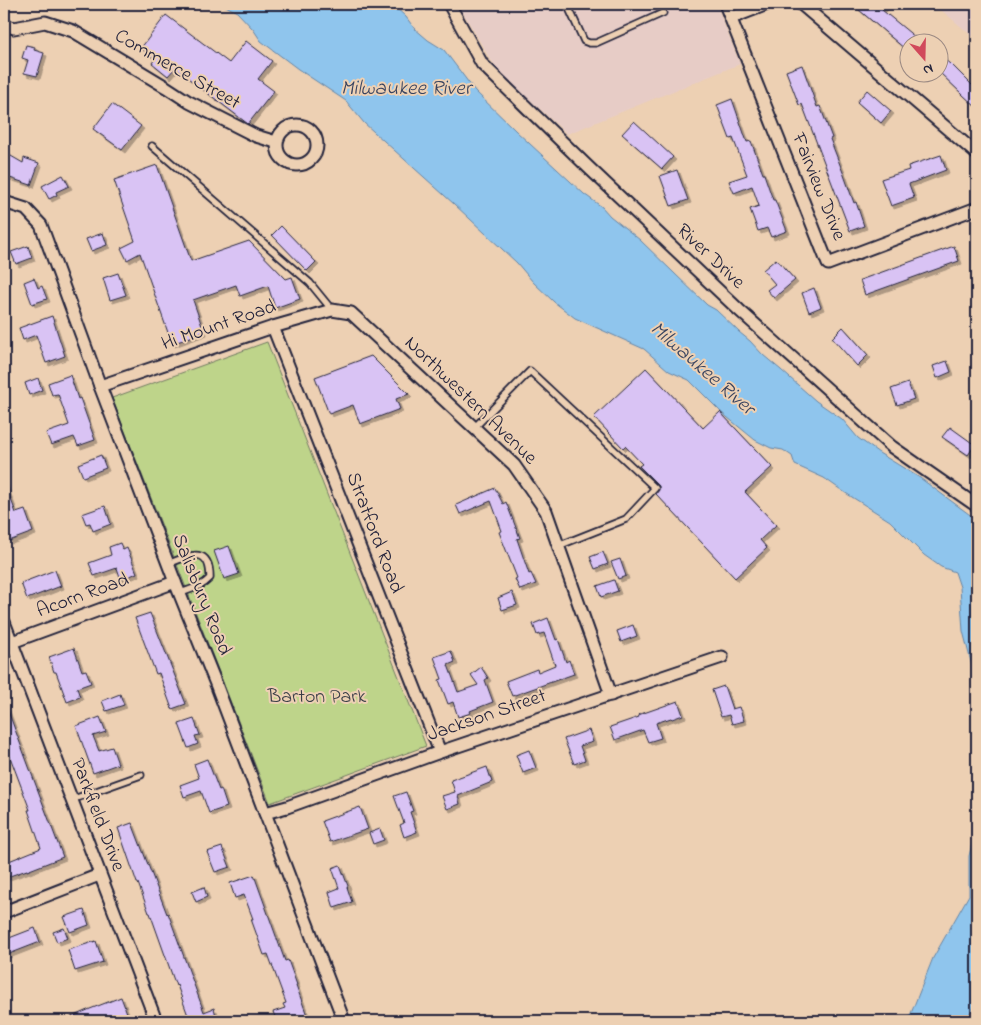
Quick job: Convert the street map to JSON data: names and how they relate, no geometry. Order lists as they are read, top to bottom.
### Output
{
  "streets": {
    "street": [
      "Commerce Street",
      "Fairview Drive",
      "River Drive",
      "Hi Mount Road",
      "Northwestern Avenue",
      "Stratford Road",
      "Salisbury Road",
      "Acorn Road",
      "Jackson Street",
      "Parkfield Drive"
    ]
  },
  "crossings": [
    ["Hi Mount Road", "Northwestern Avenue"],
    ["Hi Mount Road", "Stratford Road"],
    ["Hi Mount Road", "Salisbury Road"],
    ["Northwestern Avenue", "Jackson Street"],
    ["Stratford Road", "Jackson Street"],
    ["Salisbury Road", "Acorn Road"],
    ["Salisbury Road", "Jackson Street"],
    ["Acorn Road", "Parkfield Drive"]
  ],
  "water": ["Milwaukee River"],
  "parks": ["Barton Park"],
  "north": "bottom"
}
